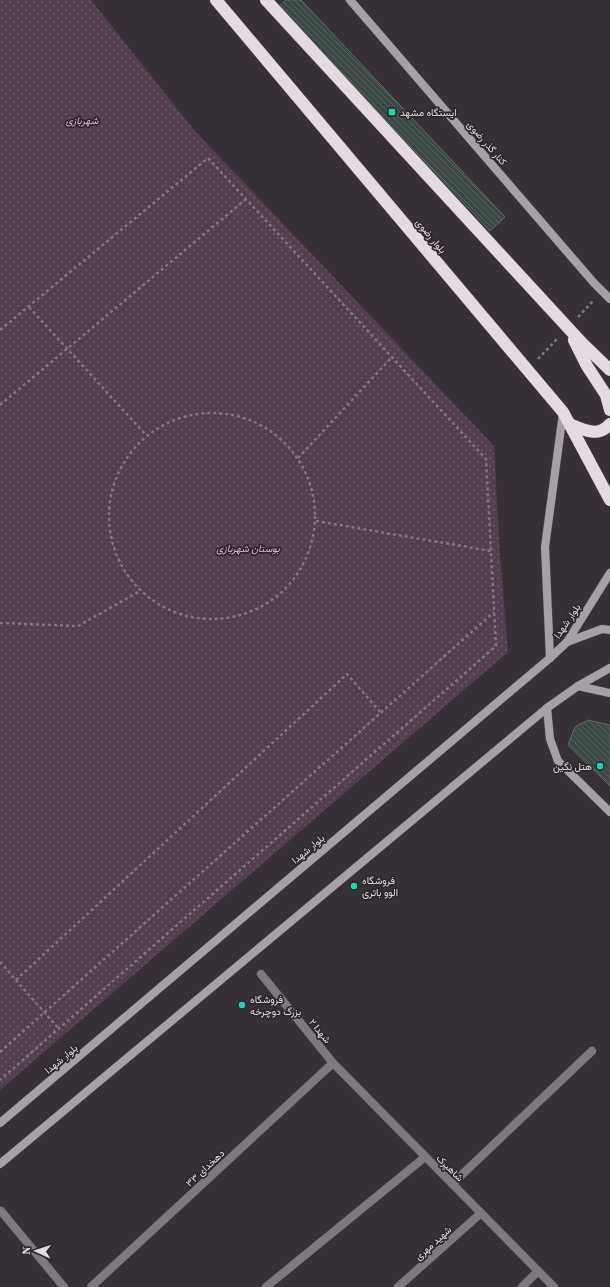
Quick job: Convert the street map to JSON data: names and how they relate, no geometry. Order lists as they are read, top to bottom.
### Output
{
  "streets": {
    "highway": ["بلوار رضوی"],
    "main road": ["کنار گذر رضوی", "بلوار شهدا"],
    "street": [
      "شهدا ۲",
      "دهخدای ۳۳",
      "شاهپرک",
      "شهید مهری"
    ]
  },
  "crossings": [
    ["شهدا ۲", "دهخدای ۳۳"],
    ["شهدا ۲", "شاهپرک"],
    ["دهخدای ۳۳", "شاهپرک"],
    ["شاهپرک", "شهید مهری"]
  ],
  "parks": ["شهربازی", "بوستان شهربازی"],
  "places": {
    "transit": ["ایستگاه مشهد"],
    "other": ["هتل نگین", "فروشگاه الوو باتری", "فروشگاه بزرگ دوچرخه"]
  },
  "north": "left"
}
